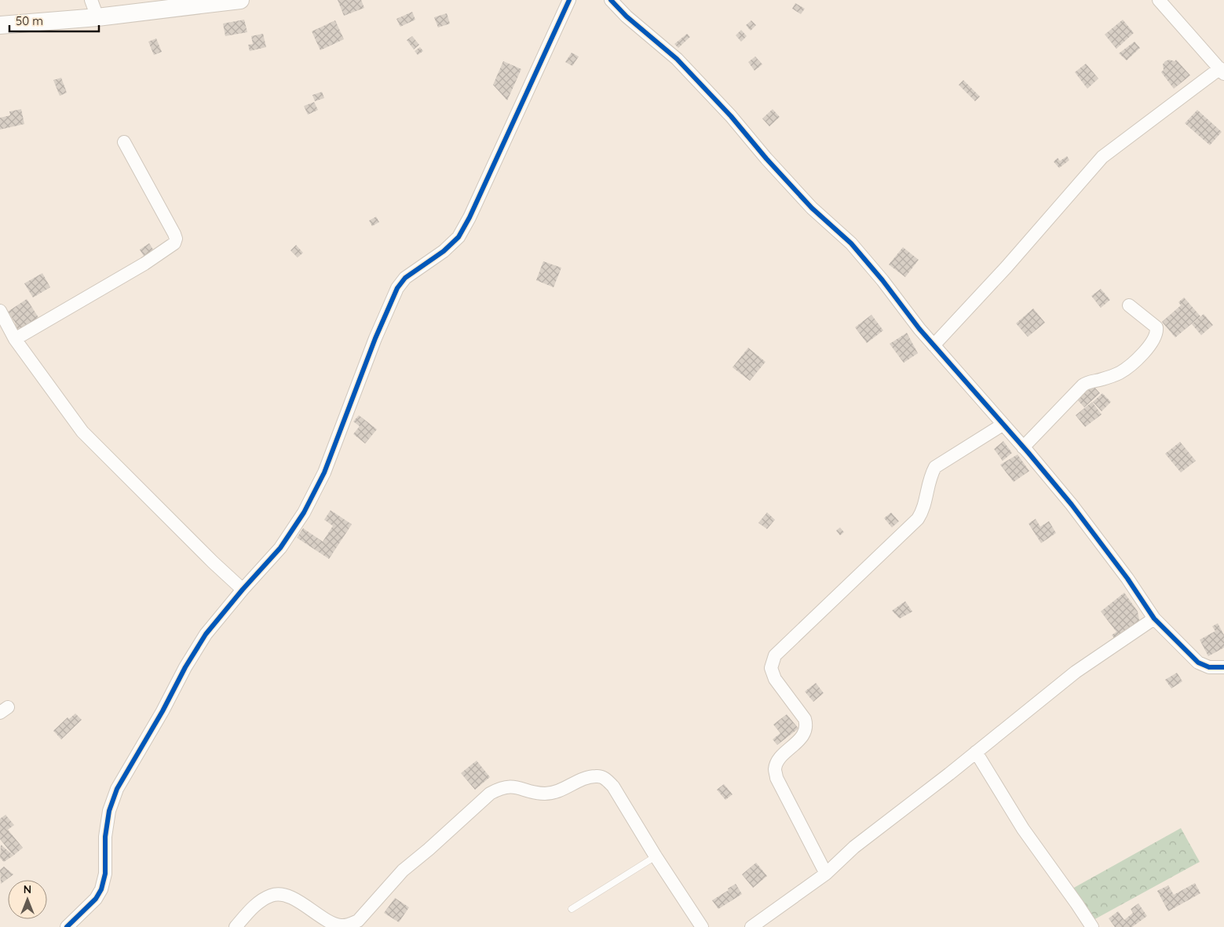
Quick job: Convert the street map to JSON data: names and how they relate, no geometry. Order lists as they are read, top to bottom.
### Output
{
  "scale_bar": "50 m",
  "north": "top"
}
